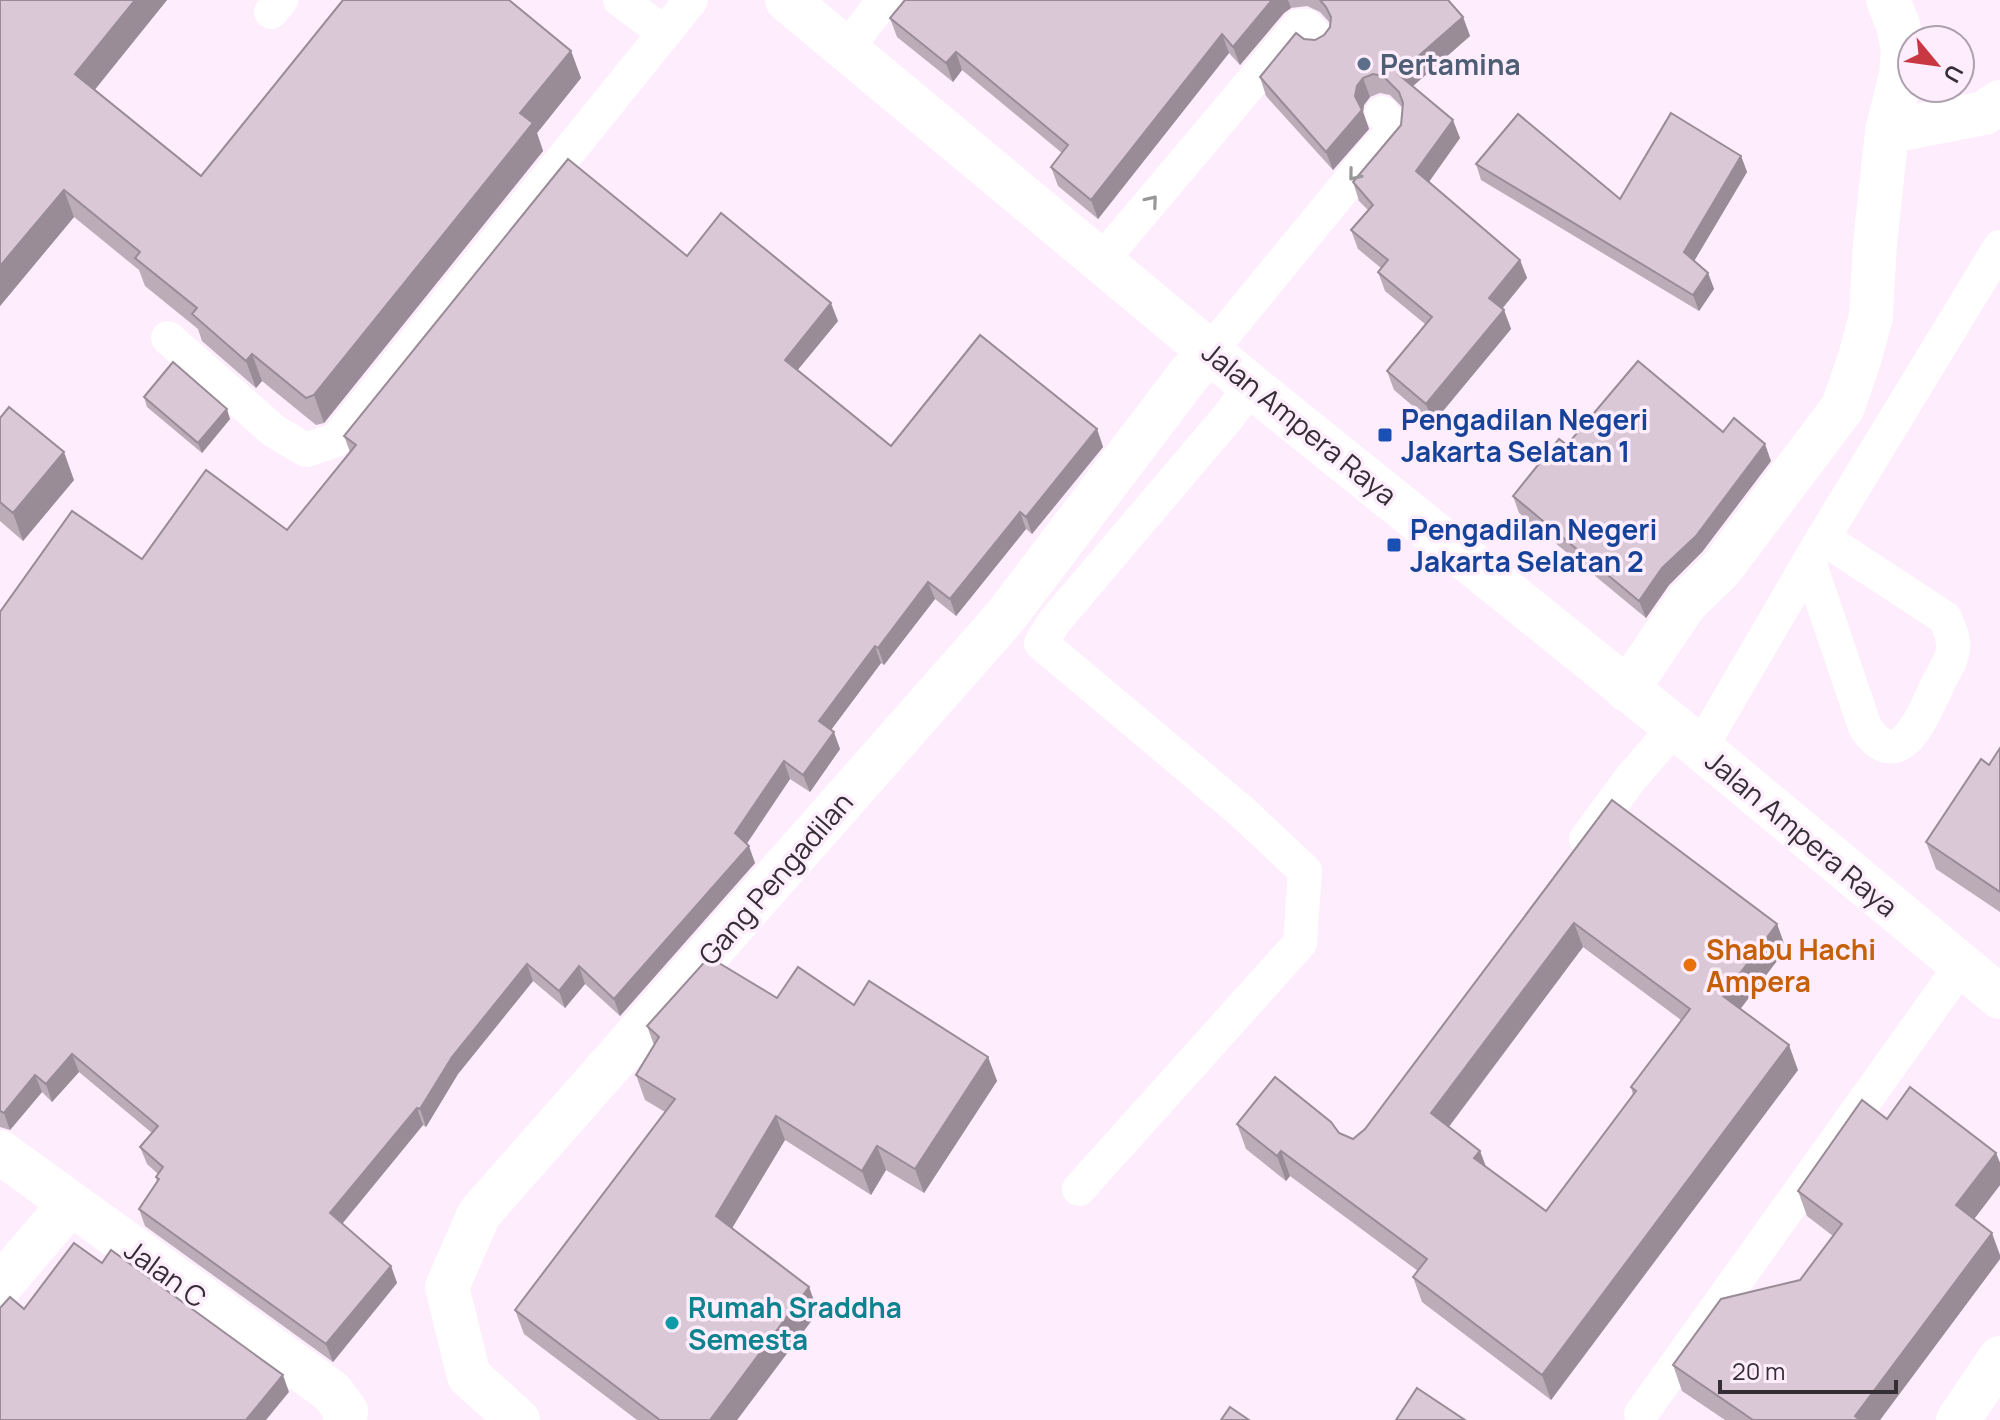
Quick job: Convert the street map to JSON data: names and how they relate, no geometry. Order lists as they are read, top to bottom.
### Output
{
  "streets": {
    "street": ["Jalan Ampera Raya", "Gang Pengadilan", "Jalan C"]
  },
  "crossings": [
    ["Jalan Ampera Raya", "Gang Pengadilan"]
  ],
  "places": {
    "other": ["Pertamina", "Shabu Hachi Ampera", "Rumah Sraddha Semesta"],
    "transit": ["Pengadilan Negeri Jakarta Selatan 1", "Pengadilan Negeri Jakarta Selatan 2"]
  },
  "scale_bar": "20 m",
  "north": "bottom right"
}
